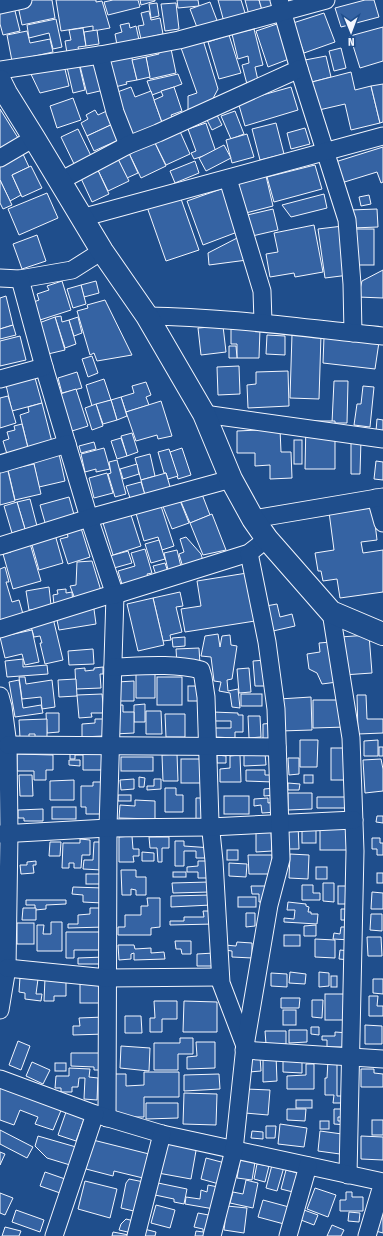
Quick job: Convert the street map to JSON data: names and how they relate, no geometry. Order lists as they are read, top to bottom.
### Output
{
  "north": "bottom"
}
